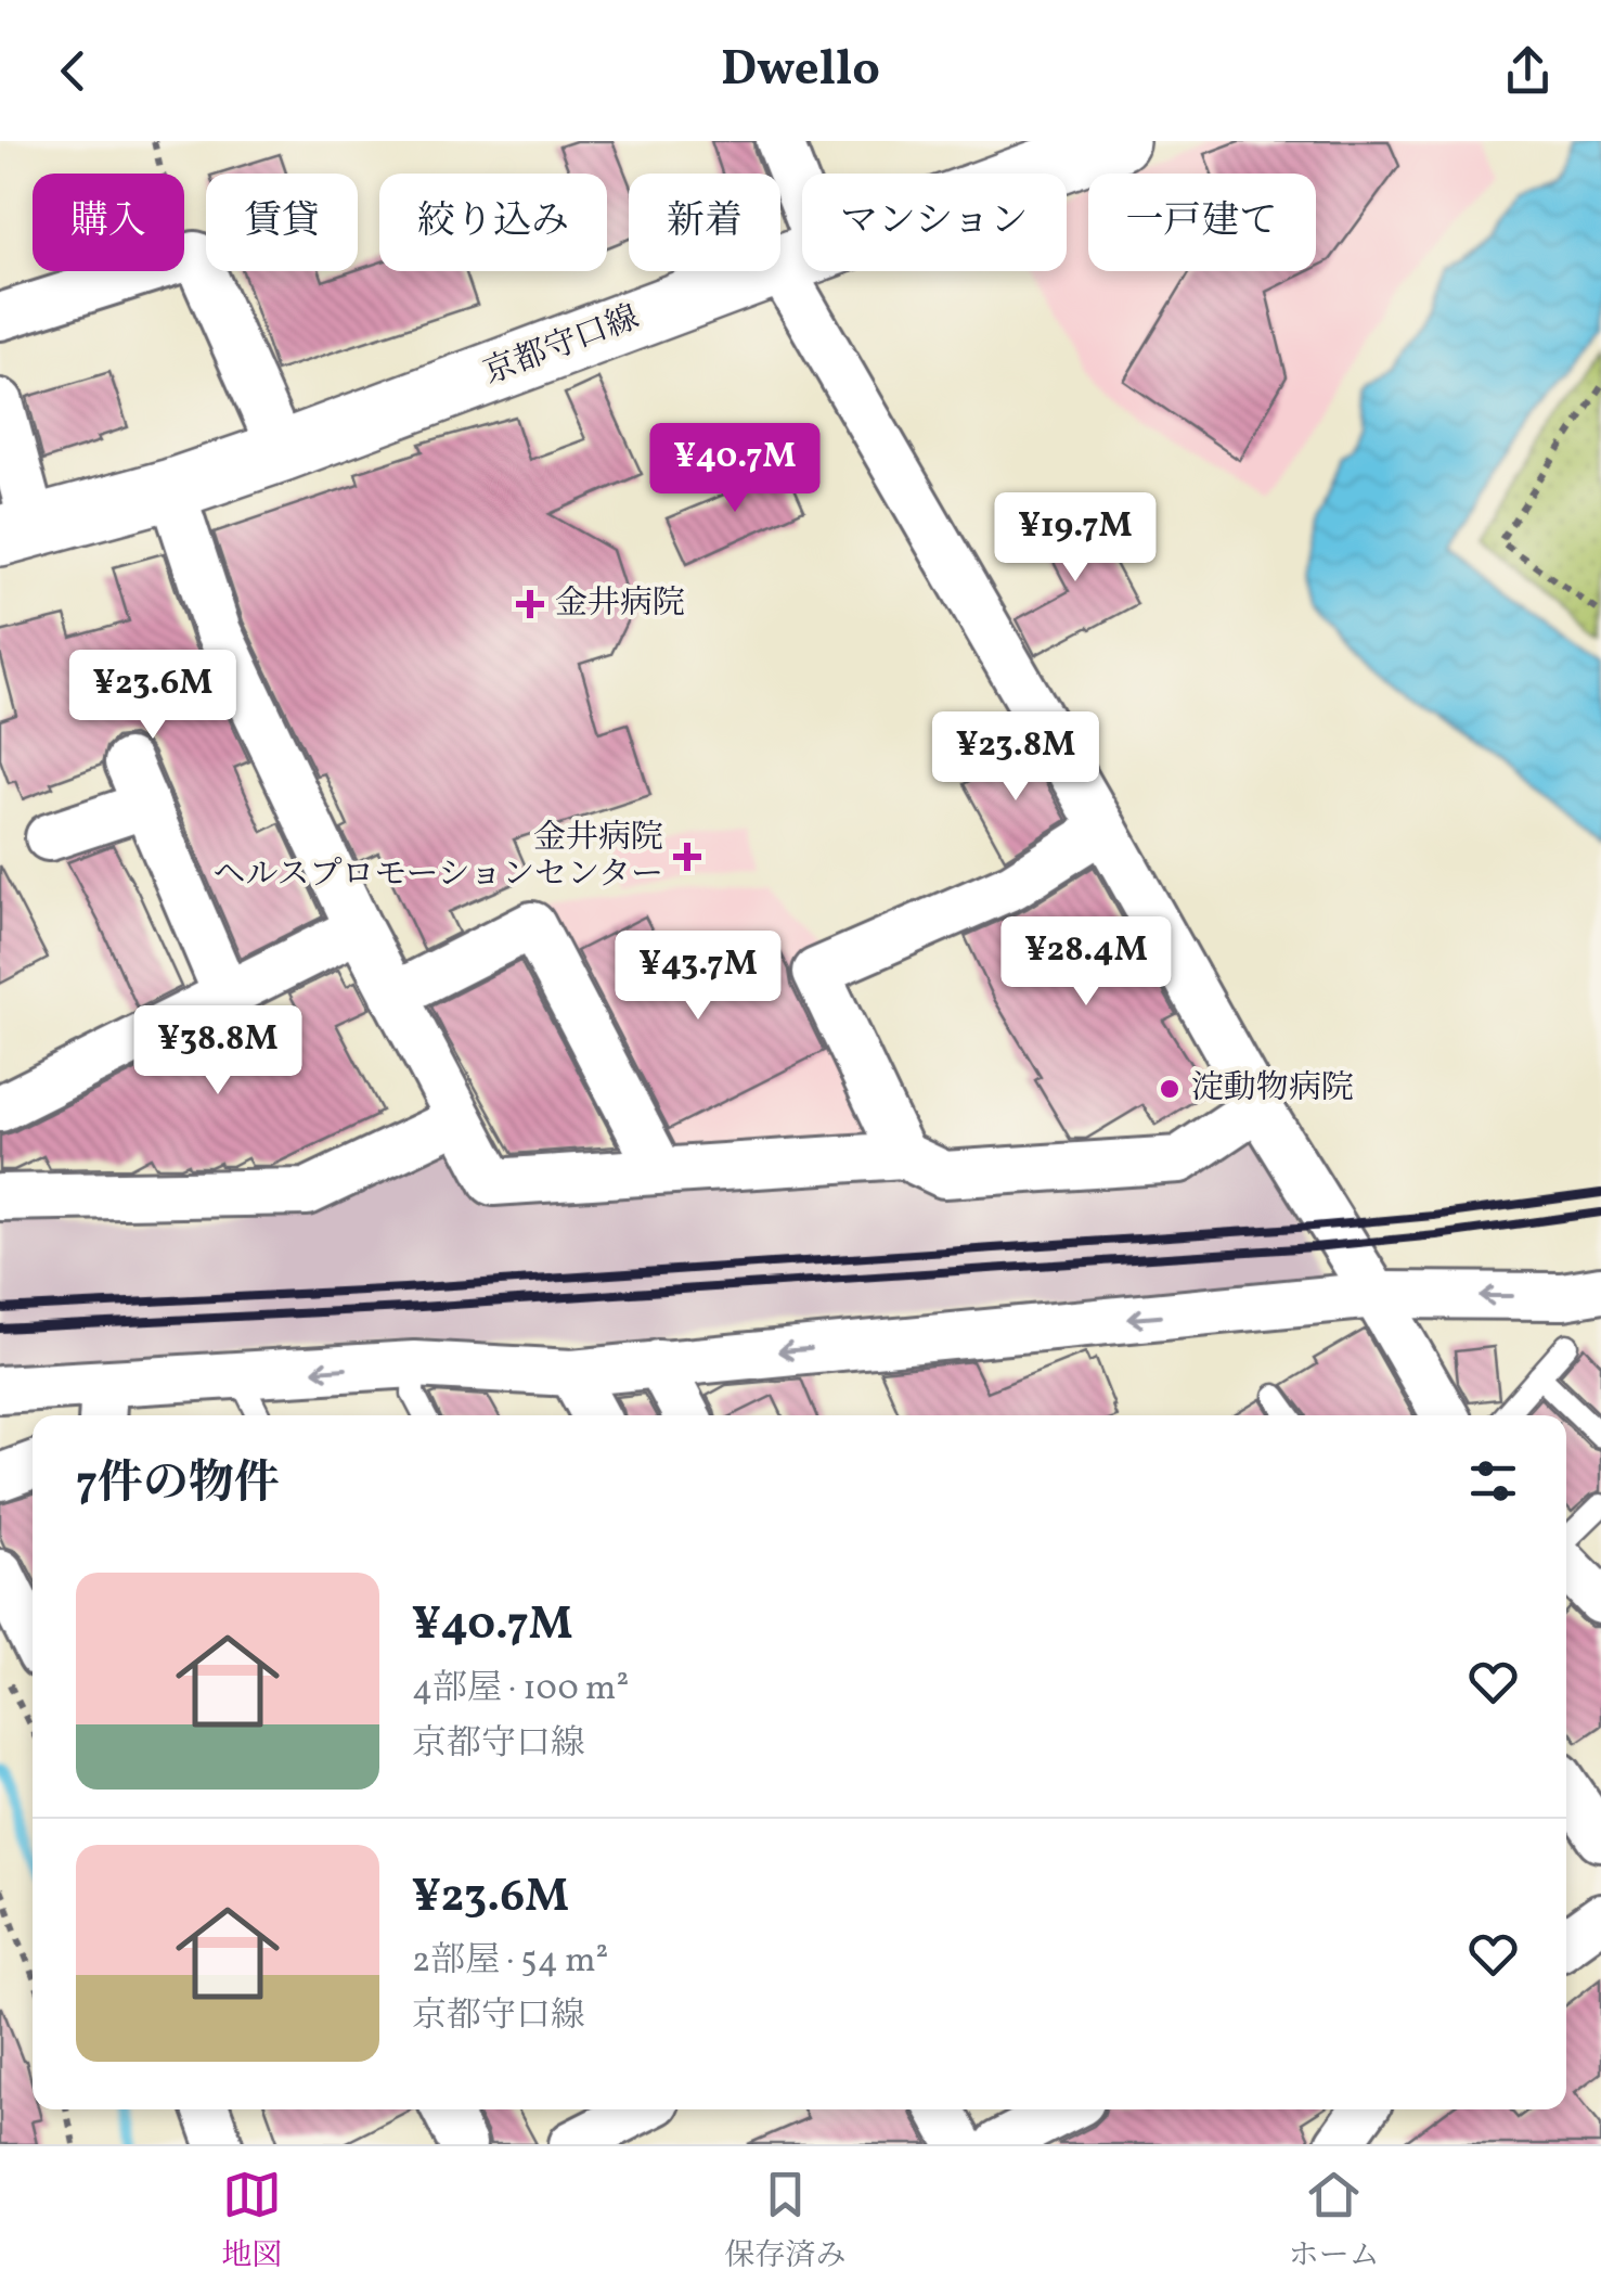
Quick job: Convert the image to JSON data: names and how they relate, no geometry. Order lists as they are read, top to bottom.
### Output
{
  "streets": {
    "main road": ["京都守口線"]
  },
  "places": {
    "health": ["金井病院", "金井病院 ヘルスプロモーションセンター"],
    "other": ["淀動物病院"]
  },
  "page": {
    "header": "Dwello",
    "chip": [
      "購入",
      "賃貸",
      "絞り込み",
      "新着",
      "マンション",
      "一戸建て"
    ],
    "price": [
      "¥40.7M",
      "¥19.7M",
      "¥23.6M",
      "¥23.8M",
      "¥28.4M",
      "¥43.7M",
      "¥38.8M"
    ],
    "heading": "7件の物件",
    "list": [
      {
        "name": "¥40.7M",
        "note": "4部屋 · 100 m² · 京都守口線"
      },
      {
        "name": "¥23.6M",
        "note": "2部屋 · 54 m² · 京都守口線"
      }
    ],
    "tabs": ["地図", "保存済み", "ホーム"]
  }
}
